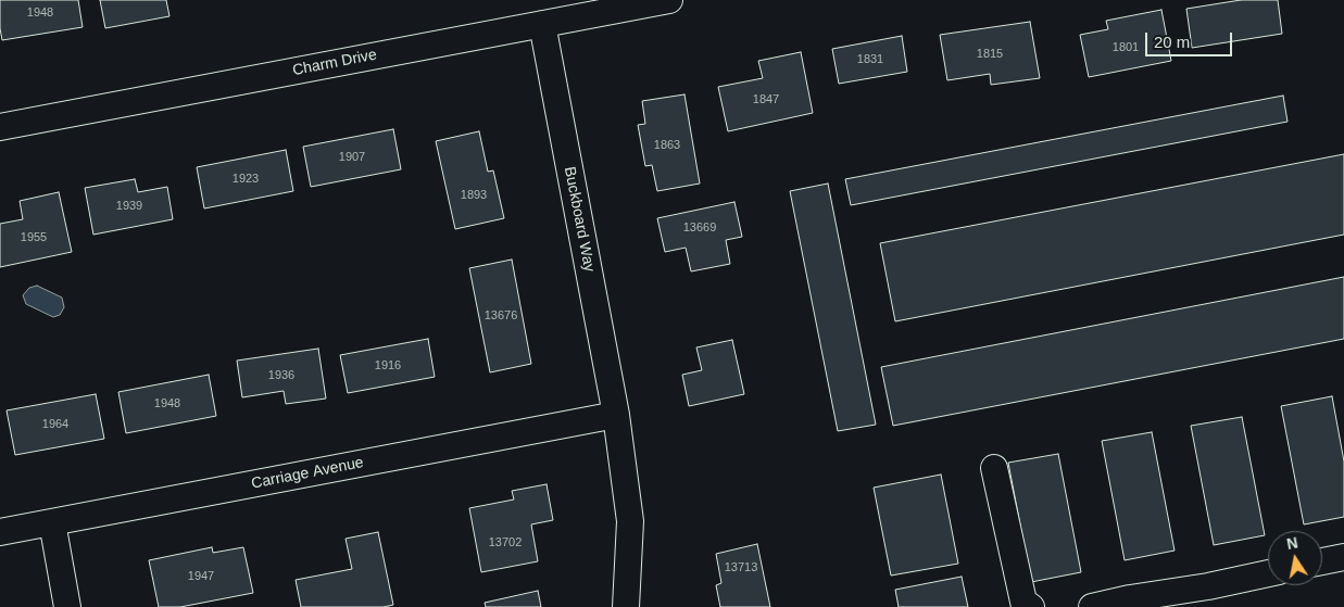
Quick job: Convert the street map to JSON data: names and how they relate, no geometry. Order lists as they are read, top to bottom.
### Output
{
  "streets": {
    "street": ["Charm Drive", "Buckboard Way", "Carriage Avenue"]
  },
  "crossings": [
    ["Charm Drive", "Buckboard Way"],
    ["Buckboard Way", "Carriage Avenue"]
  ],
  "house_numbers": [
    "1948",
    "1801",
    "1815",
    "1831",
    "1847",
    "1863",
    "1907",
    "1923",
    "1893",
    "1939",
    "13669",
    "1955",
    "13676",
    "1916",
    "1936",
    "1948",
    "1964",
    "13702",
    "13713",
    "1947"
  ],
  "scale_bar": "20 m",
  "north": "top"
}
